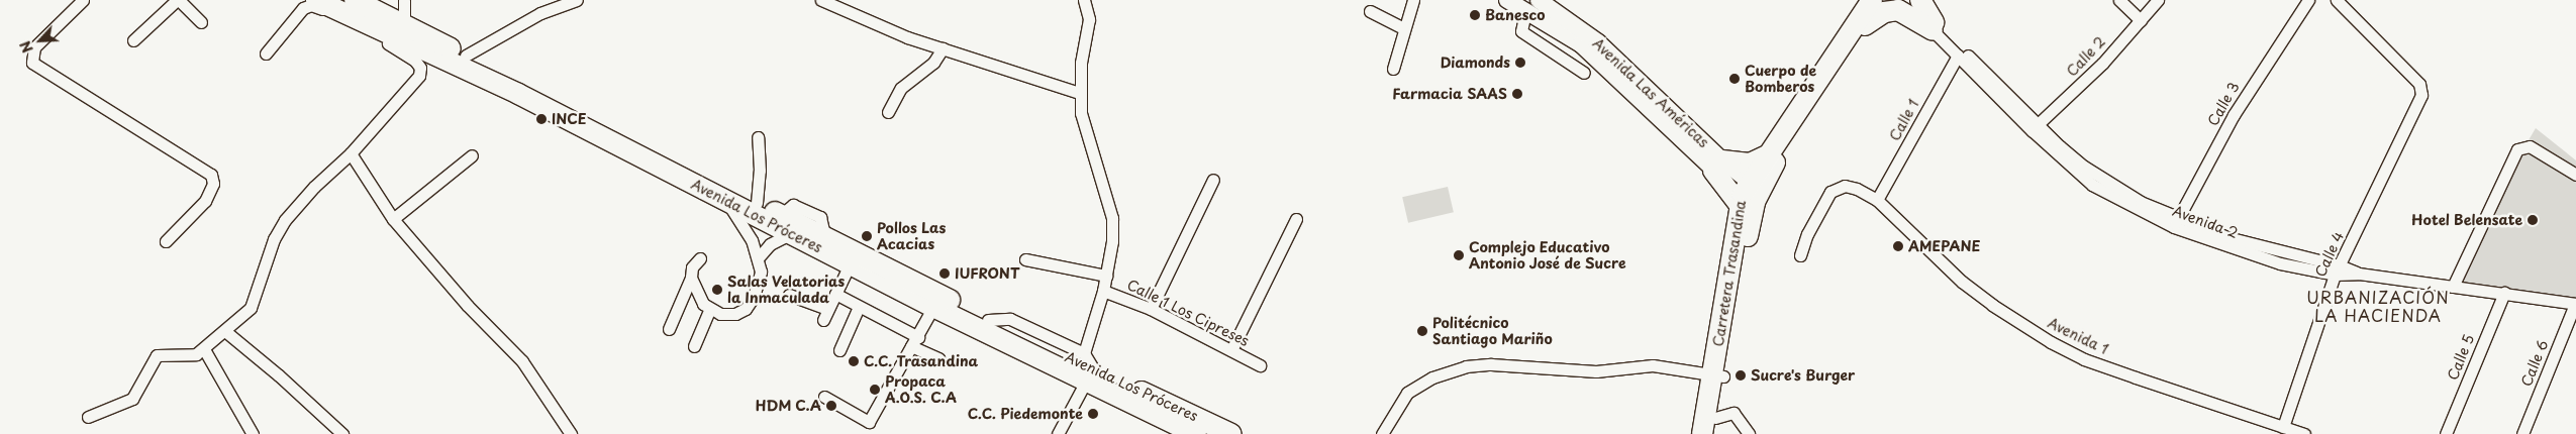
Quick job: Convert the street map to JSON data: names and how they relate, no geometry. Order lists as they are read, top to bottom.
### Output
{
  "streets": {
    "highway": ["Avenida Los Próceres", "Carretera Trasandina"],
    "street": [
      "Calle 2",
      "Avenida Las Américas",
      "Calle 3",
      "Calle 1",
      "Calle 4",
      "Calle 1 Los Cipreses",
      "Avenida 1",
      "Calle 5",
      "Calle 6"
    ]
  },
  "crossings": [
    ["Calle 1", "Avenida 1"],
    ["Calle 4", "Avenida 1"]
  ],
  "districts": ["URBANIZACIÓN LA HACIENDA"],
  "places": [
    "Banesco",
    "Diamonds",
    "Cuerpo de Bomberos",
    "Farmacia SAAS",
    "INCE",
    "Hotel Belensate",
    "Pollos Las Acacias",
    "AMEPANE",
    "Complejo Educativo Antonio José de Sucre",
    "IUFRONT",
    "Salas Velatorias la Inmaculada",
    "Politécnico Santiago Mariño",
    "C.C. Trasandina",
    "Sucre's Burger",
    "Propaca A.O.S. C.A",
    "HDM C.A",
    "C.C. Piedemonte"
  ],
  "north": "bottom left"
}
